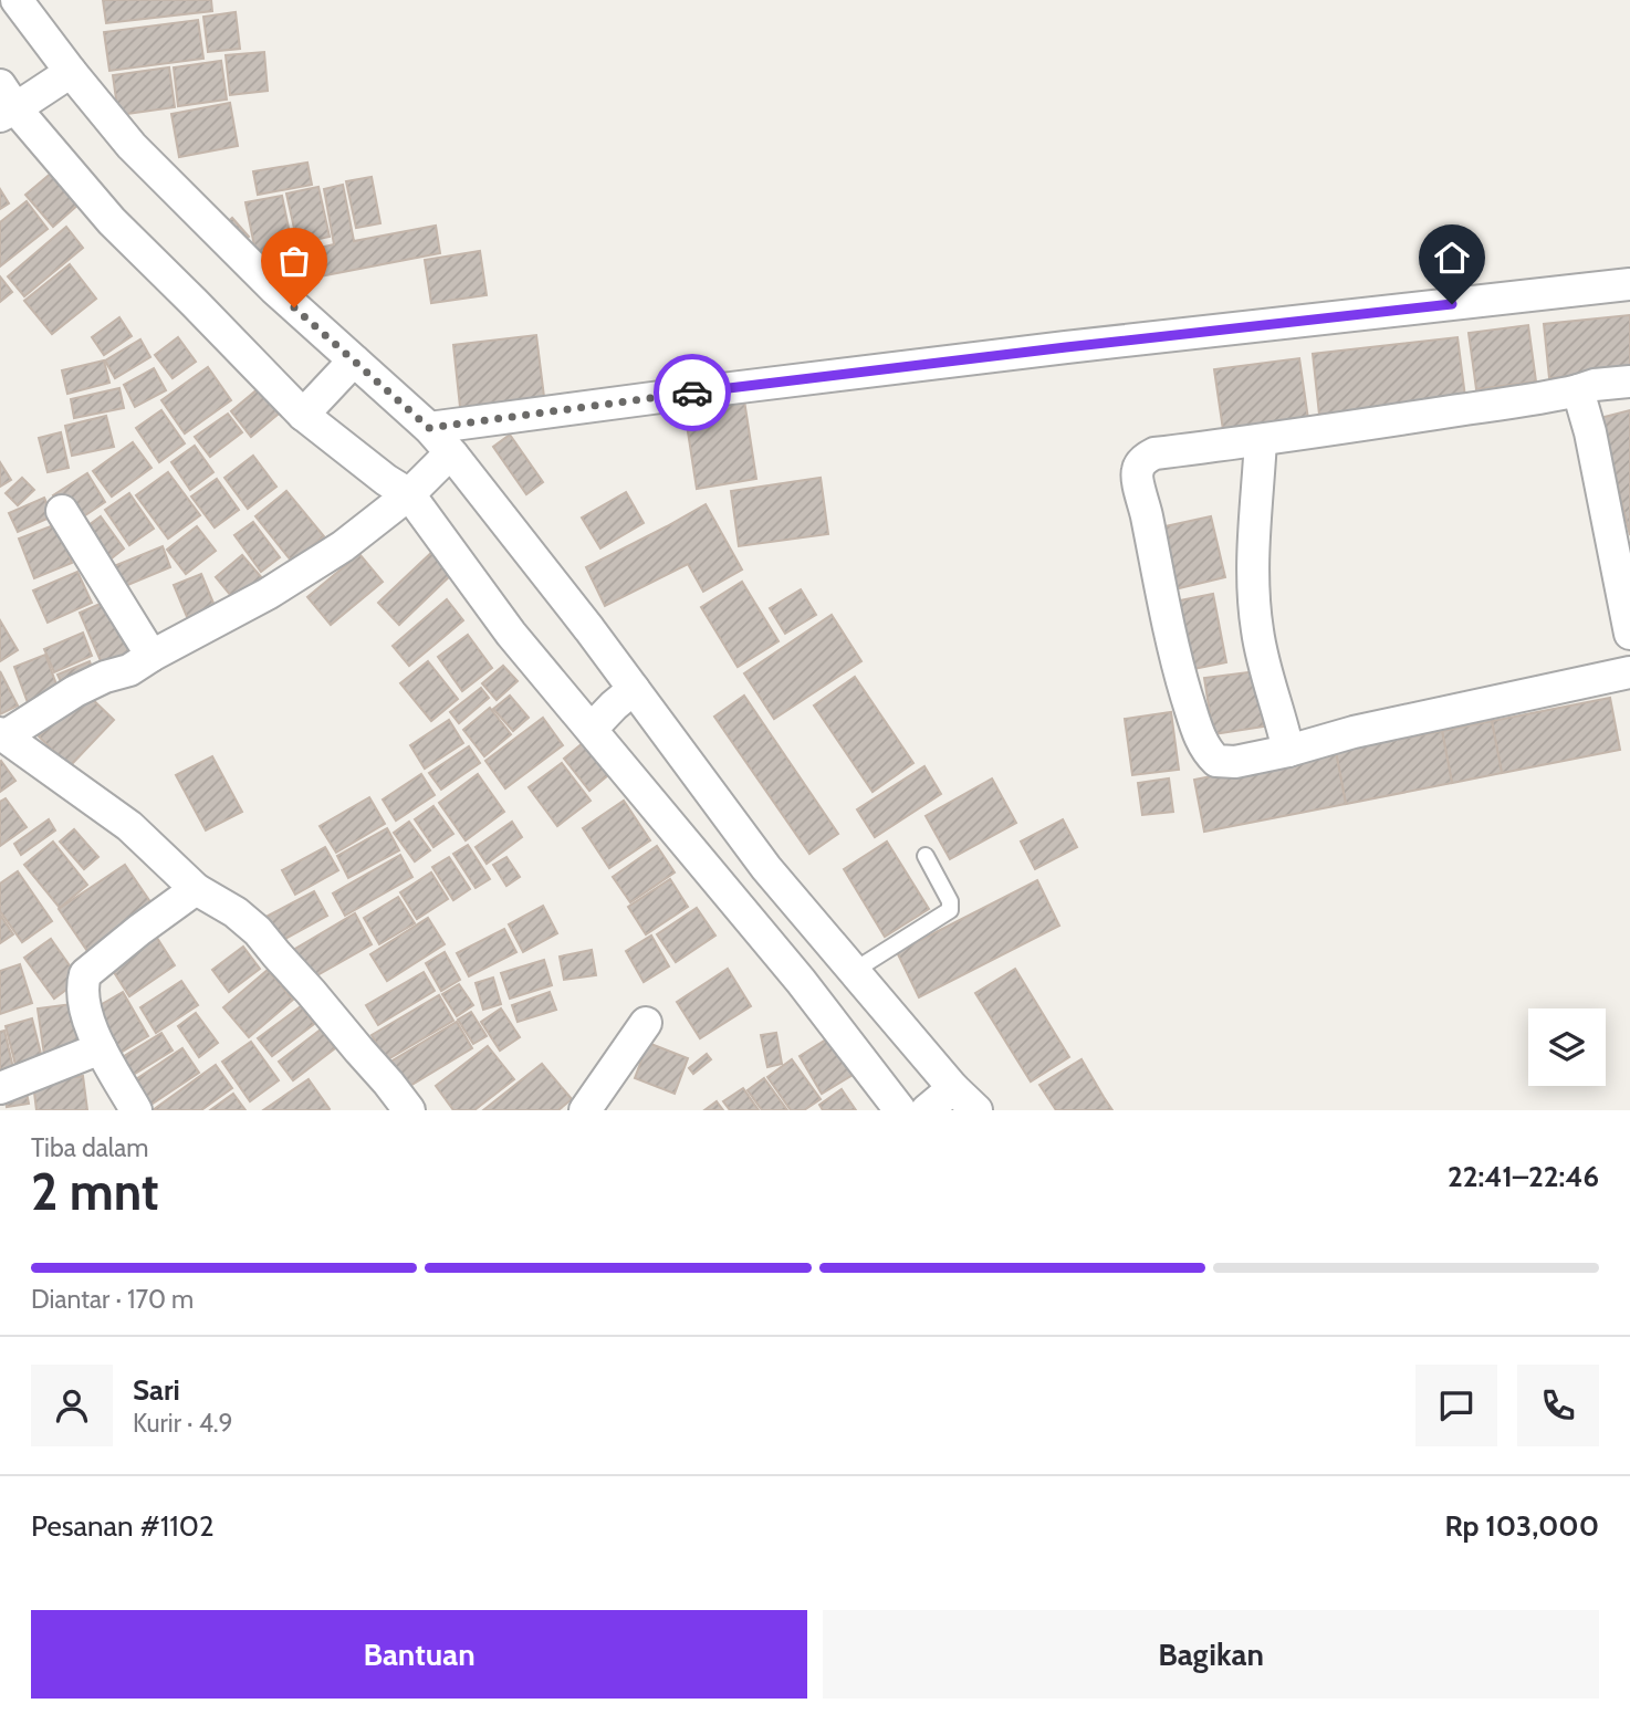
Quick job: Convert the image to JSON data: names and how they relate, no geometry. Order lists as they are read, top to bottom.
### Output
{
  "page": {
    "heading": ["2 mnt", "Tiba dalam", "22:41–22:46"],
    "panel": [
      "Sari",
      "Kurir · 4.9",
      "Pesanan #1102",
      "Rp 103,000"
    ],
    "bar": "Diantar · 170 m",
    "buttons": ["Bantuan", "Bagikan"]
  }
}
